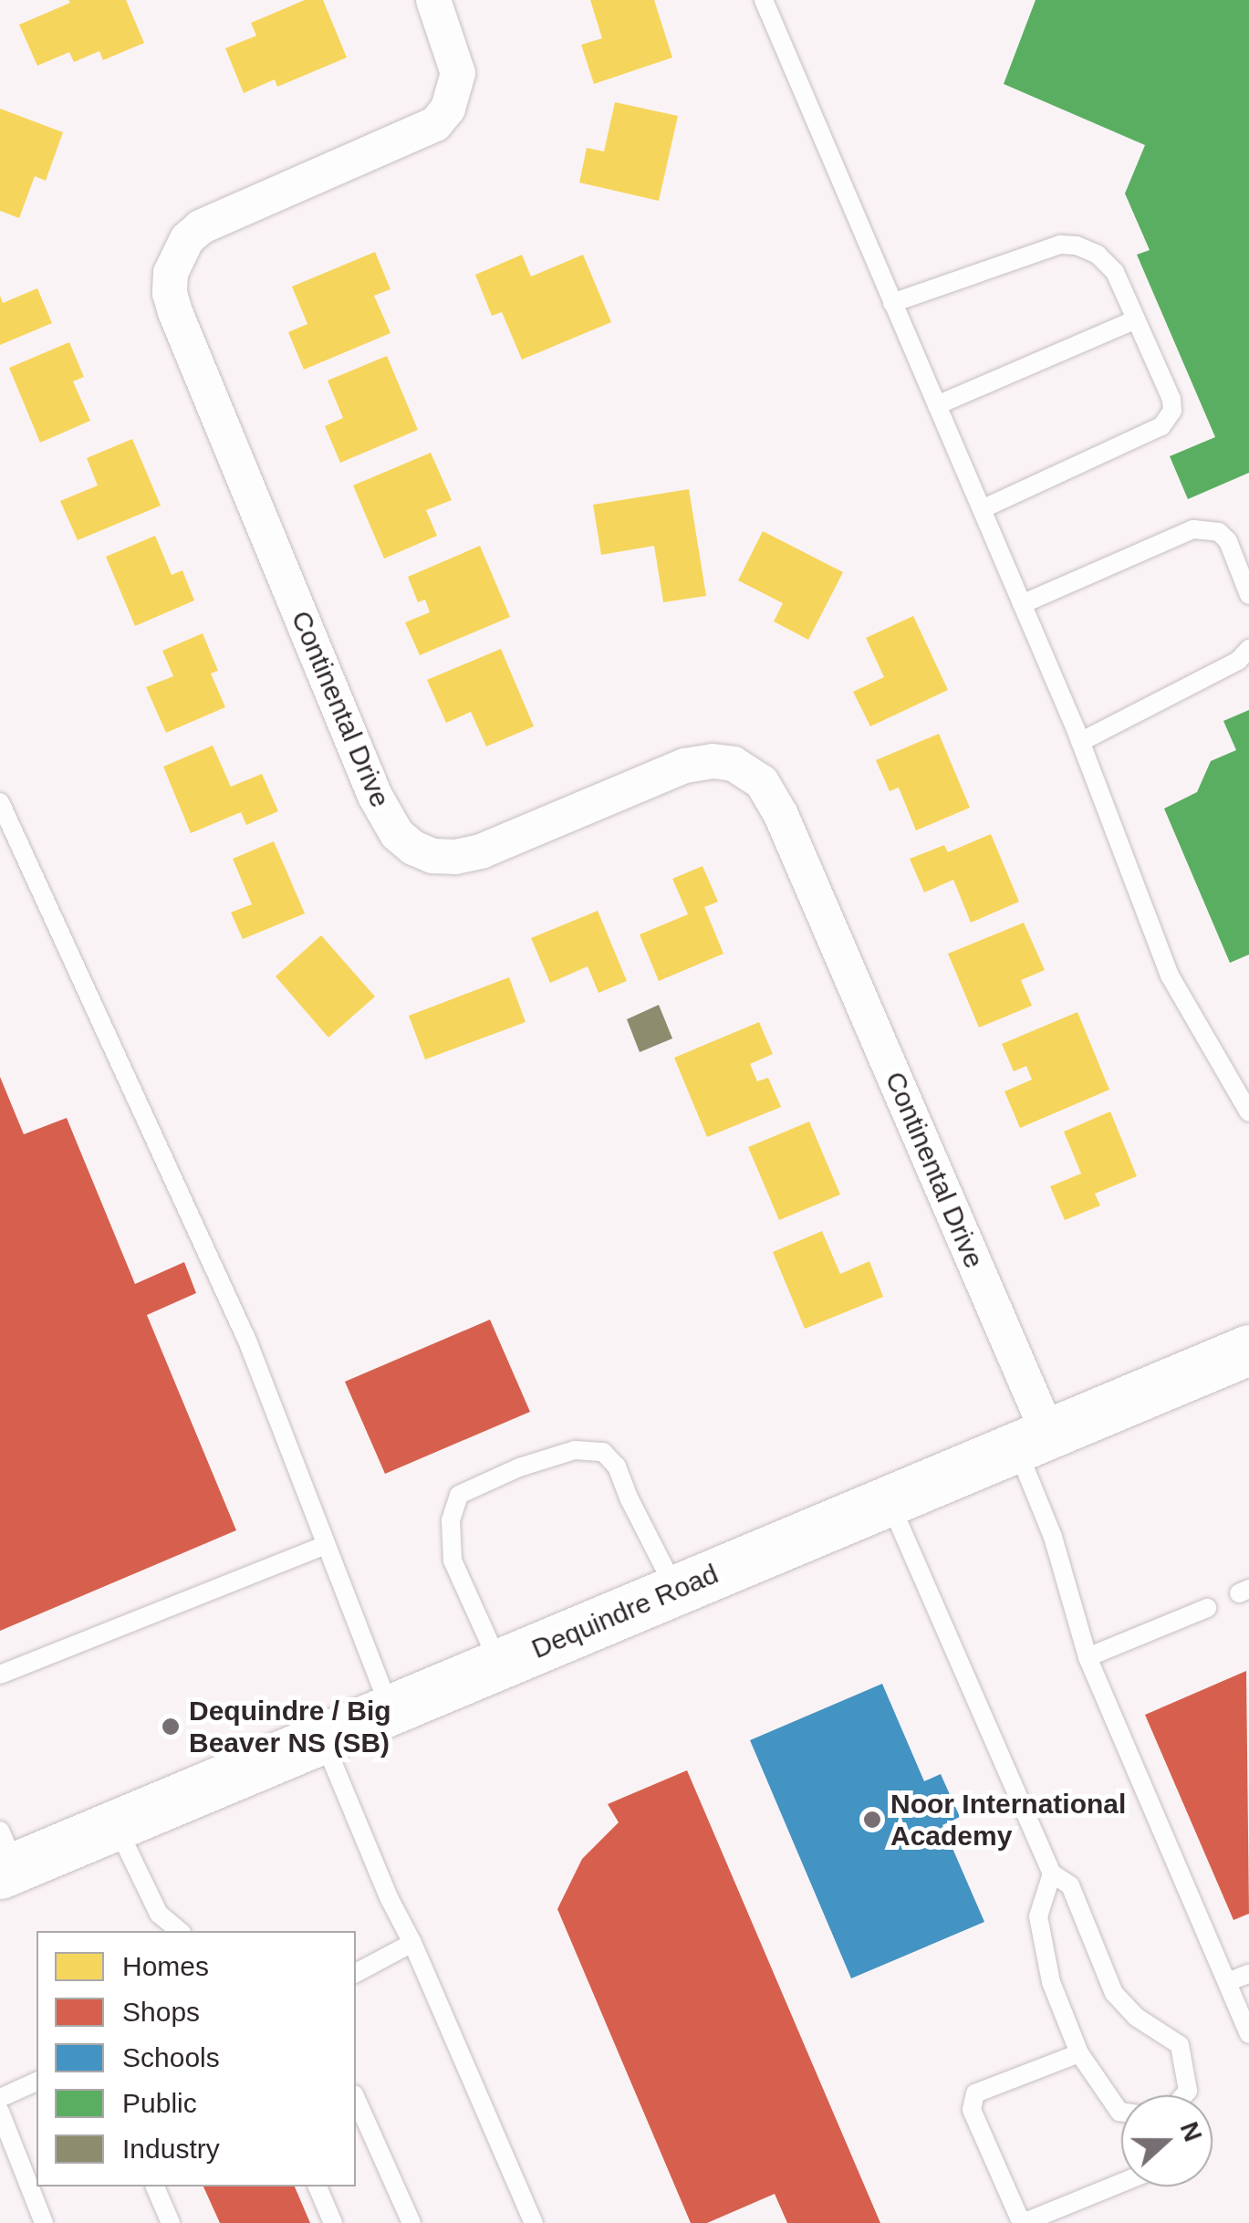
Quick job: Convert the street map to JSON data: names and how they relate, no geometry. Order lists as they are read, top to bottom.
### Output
{
  "streets": {
    "main road": ["Dequindre Road"],
    "street": ["Continental Drive"]
  },
  "crossings": [
    ["Continental Drive", "Dequindre Road"]
  ],
  "places": ["Dequindre / Big Beaver NS (SB)", "Noor International Academy"],
  "legend": [
    "Homes",
    "Shops",
    "Schools",
    "Public",
    "Industry"
  ],
  "north": "right"
}
